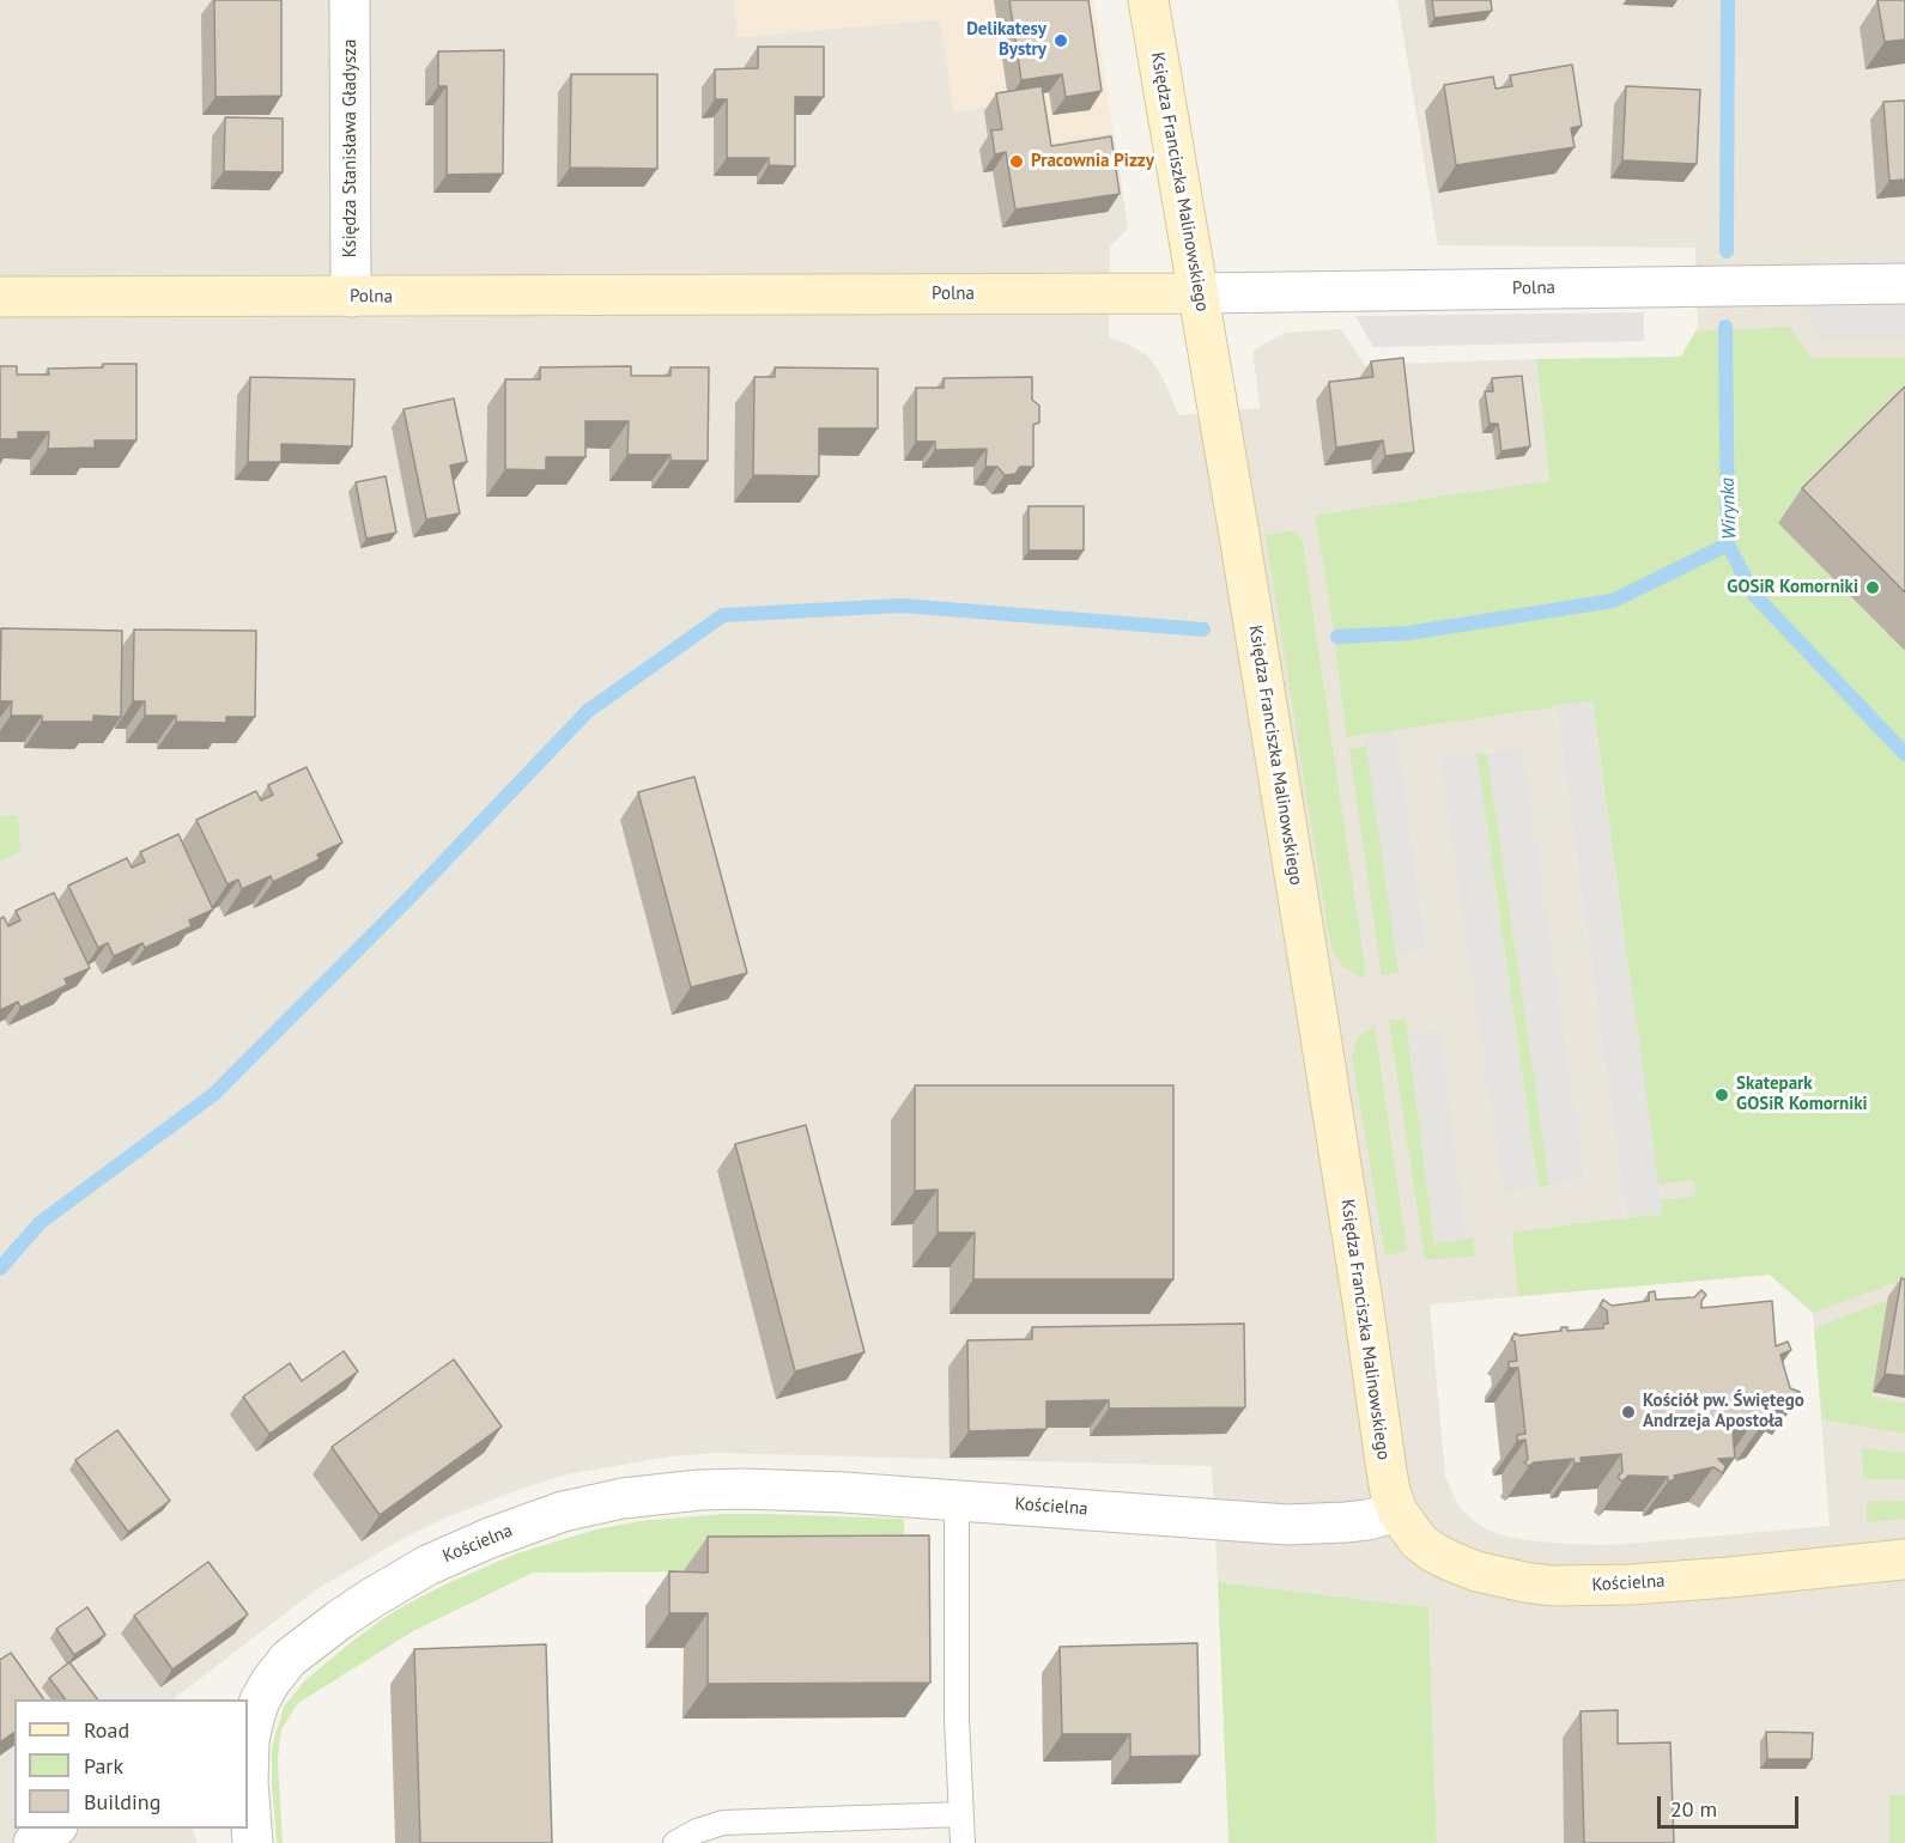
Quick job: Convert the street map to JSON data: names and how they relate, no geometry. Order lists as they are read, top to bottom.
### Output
{
  "streets": {
    "street": [
      "Księdza Stanisława Gładysza",
      "Księdza Franciszka Malinowskiego",
      "Polna",
      "Kościelna"
    ]
  },
  "crossings": [
    ["Księdza Stanisława Gładysza", "Polna"],
    ["Księdza Franciszka Malinowskiego", "Polna"],
    ["Księdza Franciszka Malinowskiego", "Kościelna"]
  ],
  "water": ["Wirynka"],
  "places": [
    "Delikatesy Bystry",
    "Pracownia Pizzy",
    "GOSiR Komorniki",
    "Skatepark GOSiR Komorniki",
    "Kościół pw. Świętego Andrzeja Apostoła"
  ],
  "legend": ["Road", "Park", "Building"],
  "scale_bar": "20 m"
}
